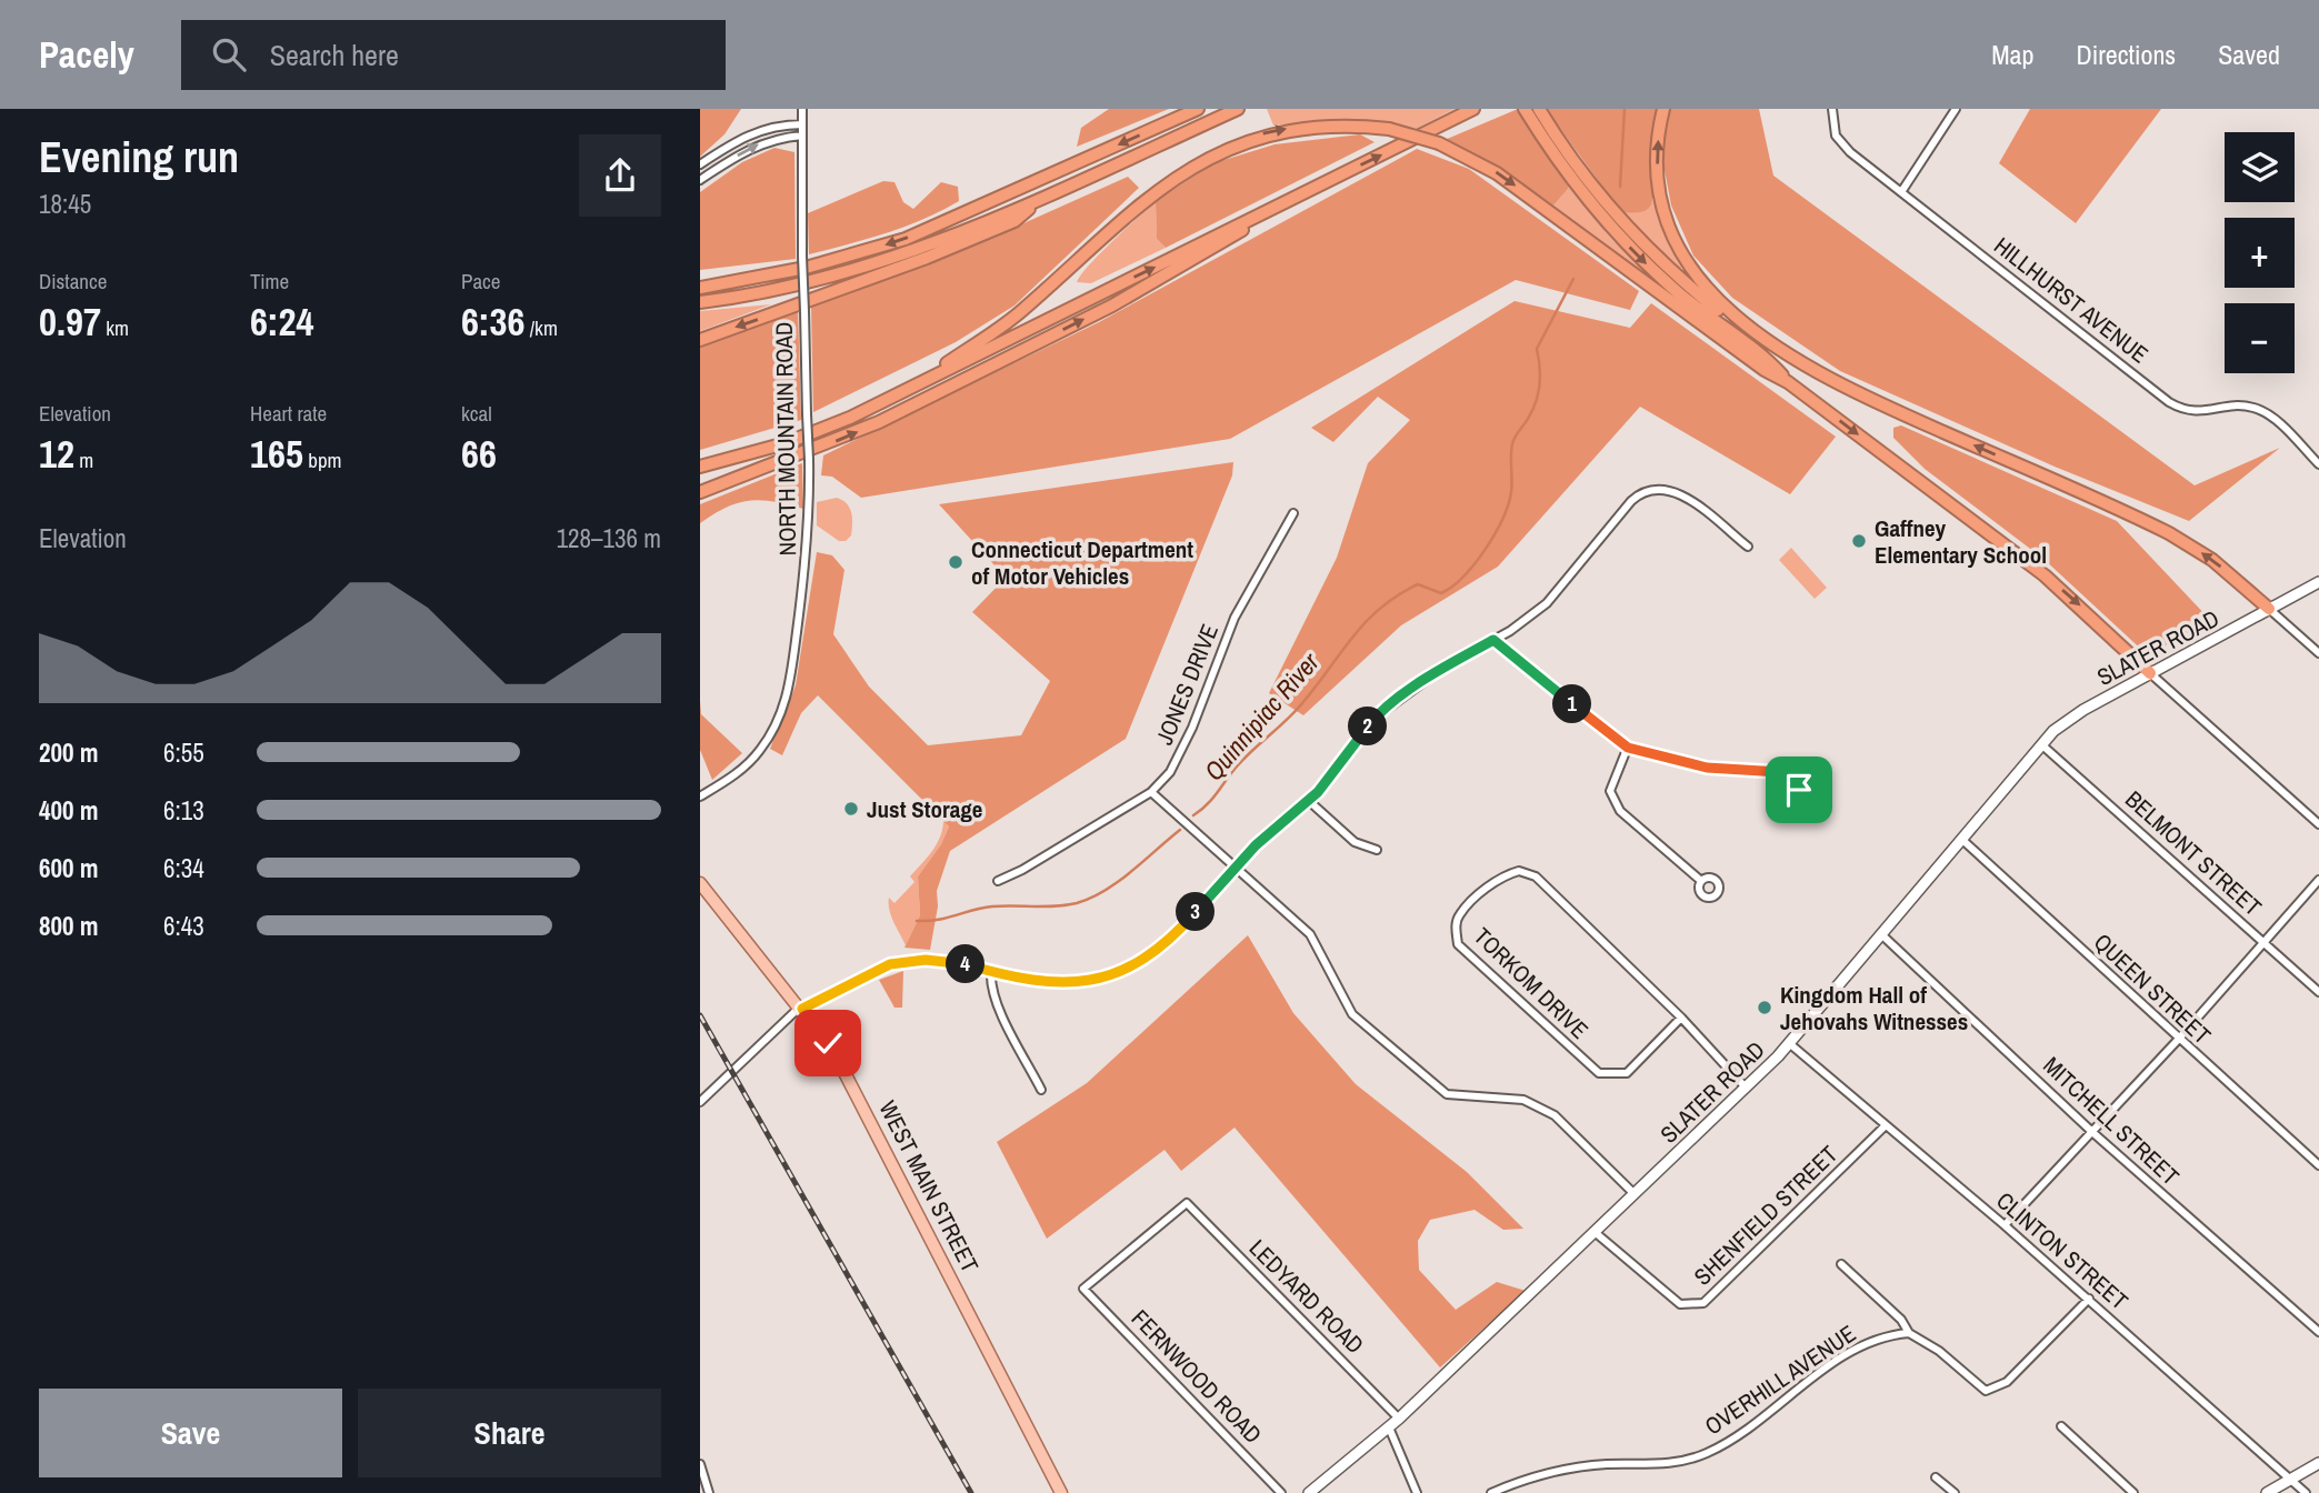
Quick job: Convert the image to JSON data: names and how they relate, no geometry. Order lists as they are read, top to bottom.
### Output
{
  "streets": {
    "main road": ["SLATER ROAD", "WEST MAIN STREET"],
    "street": [
      "HILLHURST AVENUE",
      "NORTH MOUNTAIN ROAD",
      "JONES DRIVE",
      "BELMONT STREET",
      "TORKOM DRIVE",
      "QUEEN STREET",
      "MITCHELL STREET",
      "SHENFIELD STREET",
      "CLINTON STREET",
      "LEDYARD ROAD",
      "FERNWOOD ROAD",
      "OVERHILL AVENUE"
    ]
  },
  "crossings": [
    ["SLATER ROAD", "BELMONT STREET"],
    ["SLATER ROAD", "TORKOM DRIVE"],
    ["SLATER ROAD", "QUEEN STREET"],
    ["SLATER ROAD", "MITCHELL STREET"],
    ["SLATER ROAD", "SHENFIELD STREET"],
    ["SLATER ROAD", "CLINTON STREET"],
    ["SLATER ROAD", "LEDYARD ROAD"],
    ["SHENFIELD STREET", "CLINTON STREET"],
    ["LEDYARD ROAD", "FERNWOOD ROAD"]
  ],
  "water": ["Quinnipiac River"],
  "places": [
    "Gaffney Elementary School",
    "Connecticut Department of Motor Vehicles",
    "Just Storage",
    "Kingdom Hall of Jehovahs Witnesses"
  ],
  "page": {
    "header": "Pacely",
    "search": "Search here",
    "nav": ["Map", "Directions", "Saved"],
    "heading": ["Evening run", "18:45"],
    "map_buttons": ["+", "−"],
    "stats": [
      ["Distance", "0.97 km"],
      ["Time", "6:24"],
      ["Pace", "6:36 /km"],
      ["Elevation", "12 m"],
      ["Heart rate", "165 bpm"],
      ["kcal", "66"]
    ],
    "chart": ["Elevation", "128–136 m"],
    "pins": [
      "1",
      "2",
      "3",
      "4"
    ],
    "list": [
      {
        "name": "200 m",
        "note": "6:55"
      },
      {
        "name": "400 m",
        "note": "6:13"
      },
      {
        "name": "600 m",
        "note": "6:34"
      },
      {
        "name": "800 m",
        "note": "6:43"
      }
    ],
    "buttons": ["Save", "Share"]
  }
}
